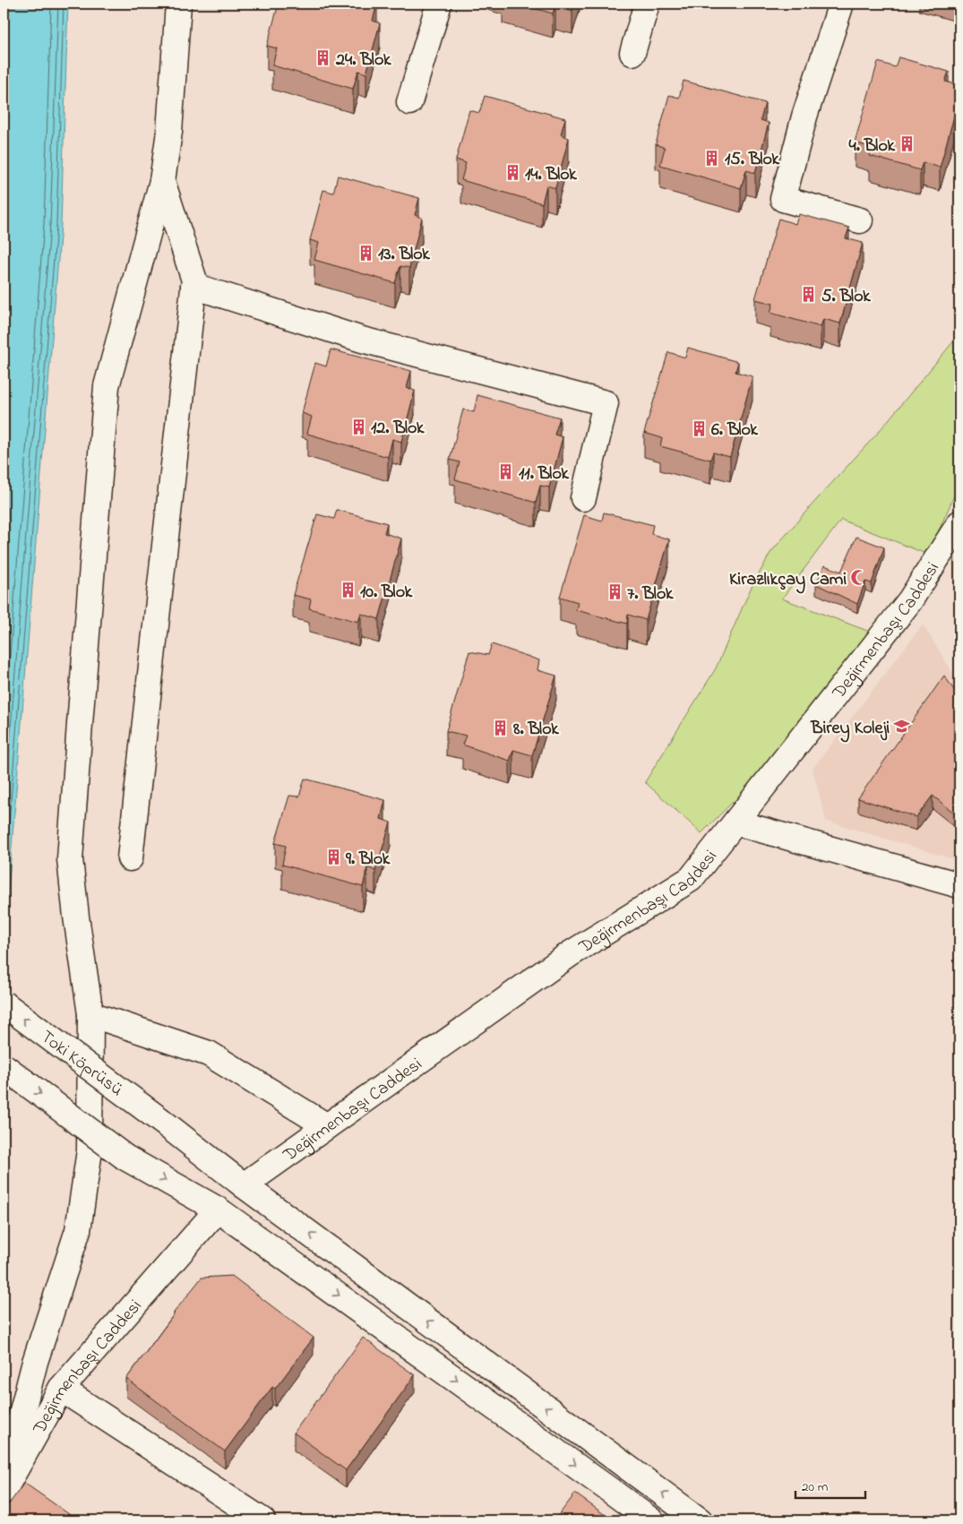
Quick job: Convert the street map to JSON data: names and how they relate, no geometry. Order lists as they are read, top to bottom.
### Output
{
  "streets": {
    "street": ["Değirmenbaşı Caddesi", "Toki Köprüsü"]
  },
  "crossings": [
    ["Değirmenbaşı Caddesi", "Toki Köprüsü"]
  ],
  "places": {
    "building": [
      "24. Blok",
      "4. Blok",
      "15. Blok",
      "14. Blok",
      "13. Blok",
      "5. Blok",
      "12. Blok",
      "6. Blok",
      "11. Blok",
      "10. Blok",
      "7. Blok",
      "8. Blok",
      "9. Blok"
    ],
    "mosque": ["Kirazlıkçay Cami"],
    "school or university": ["Birey Koleji"]
  },
  "scale_bar": "20 m"
}
